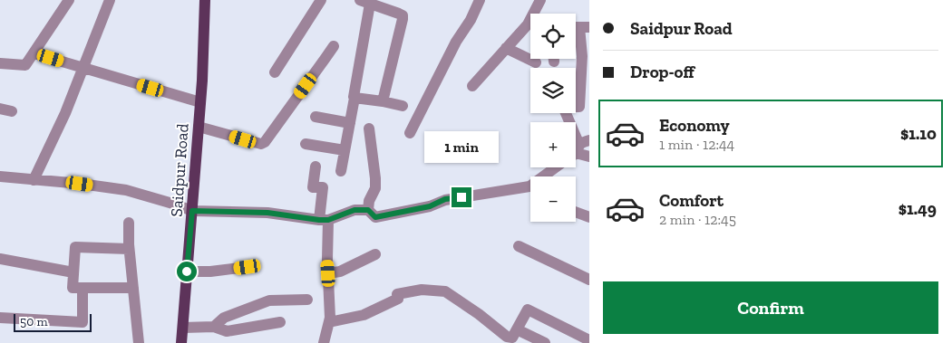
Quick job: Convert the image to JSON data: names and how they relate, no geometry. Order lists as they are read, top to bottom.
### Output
{
  "streets": {
    "main road": ["Saidpur Road"]
  },
  "scale_bar": "50 m",
  "page": {
    "banner": ["Saidpur Road", "Drop-off"],
    "map_buttons": ["+", "−"],
    "list": [
      {
        "name": "Economy",
        "note": "1 min · 12:44",
        "value": "$1.10"
      },
      {
        "name": "Comfort",
        "note": "2 min · 12:45",
        "value": "$1.49"
      }
    ],
    "bubble": "1 min",
    "buttons": "Confirm",
    "scale": "50 m"
  }
}
